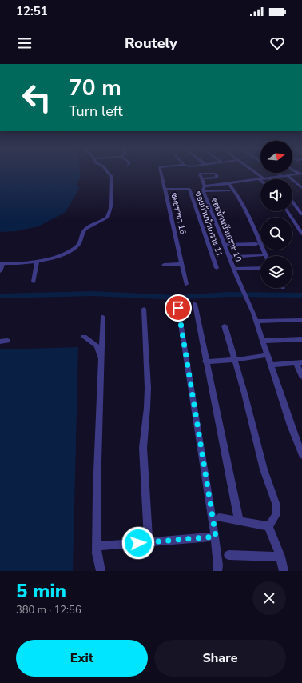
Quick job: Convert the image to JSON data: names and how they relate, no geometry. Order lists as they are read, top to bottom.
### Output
{
  "streets": {
    "street": ["ซอยราชา 16", "ซอยบ้านบัวเกราะ 11", "ซอยบ้านบัวเกราะ 10"]
  },
  "crossings": [
    ["ซอยราชา 16", "ซอยบ้านบัวเกราะ 11"]
  ],
  "north": "right",
  "page": {
    "status": "12:51",
    "header": "Routely",
    "turn": ["70 m", "Turn left"],
    "heading": ["5 min", "380 m · 12:56"],
    "buttons": ["Exit", "Share"]
  }
}
